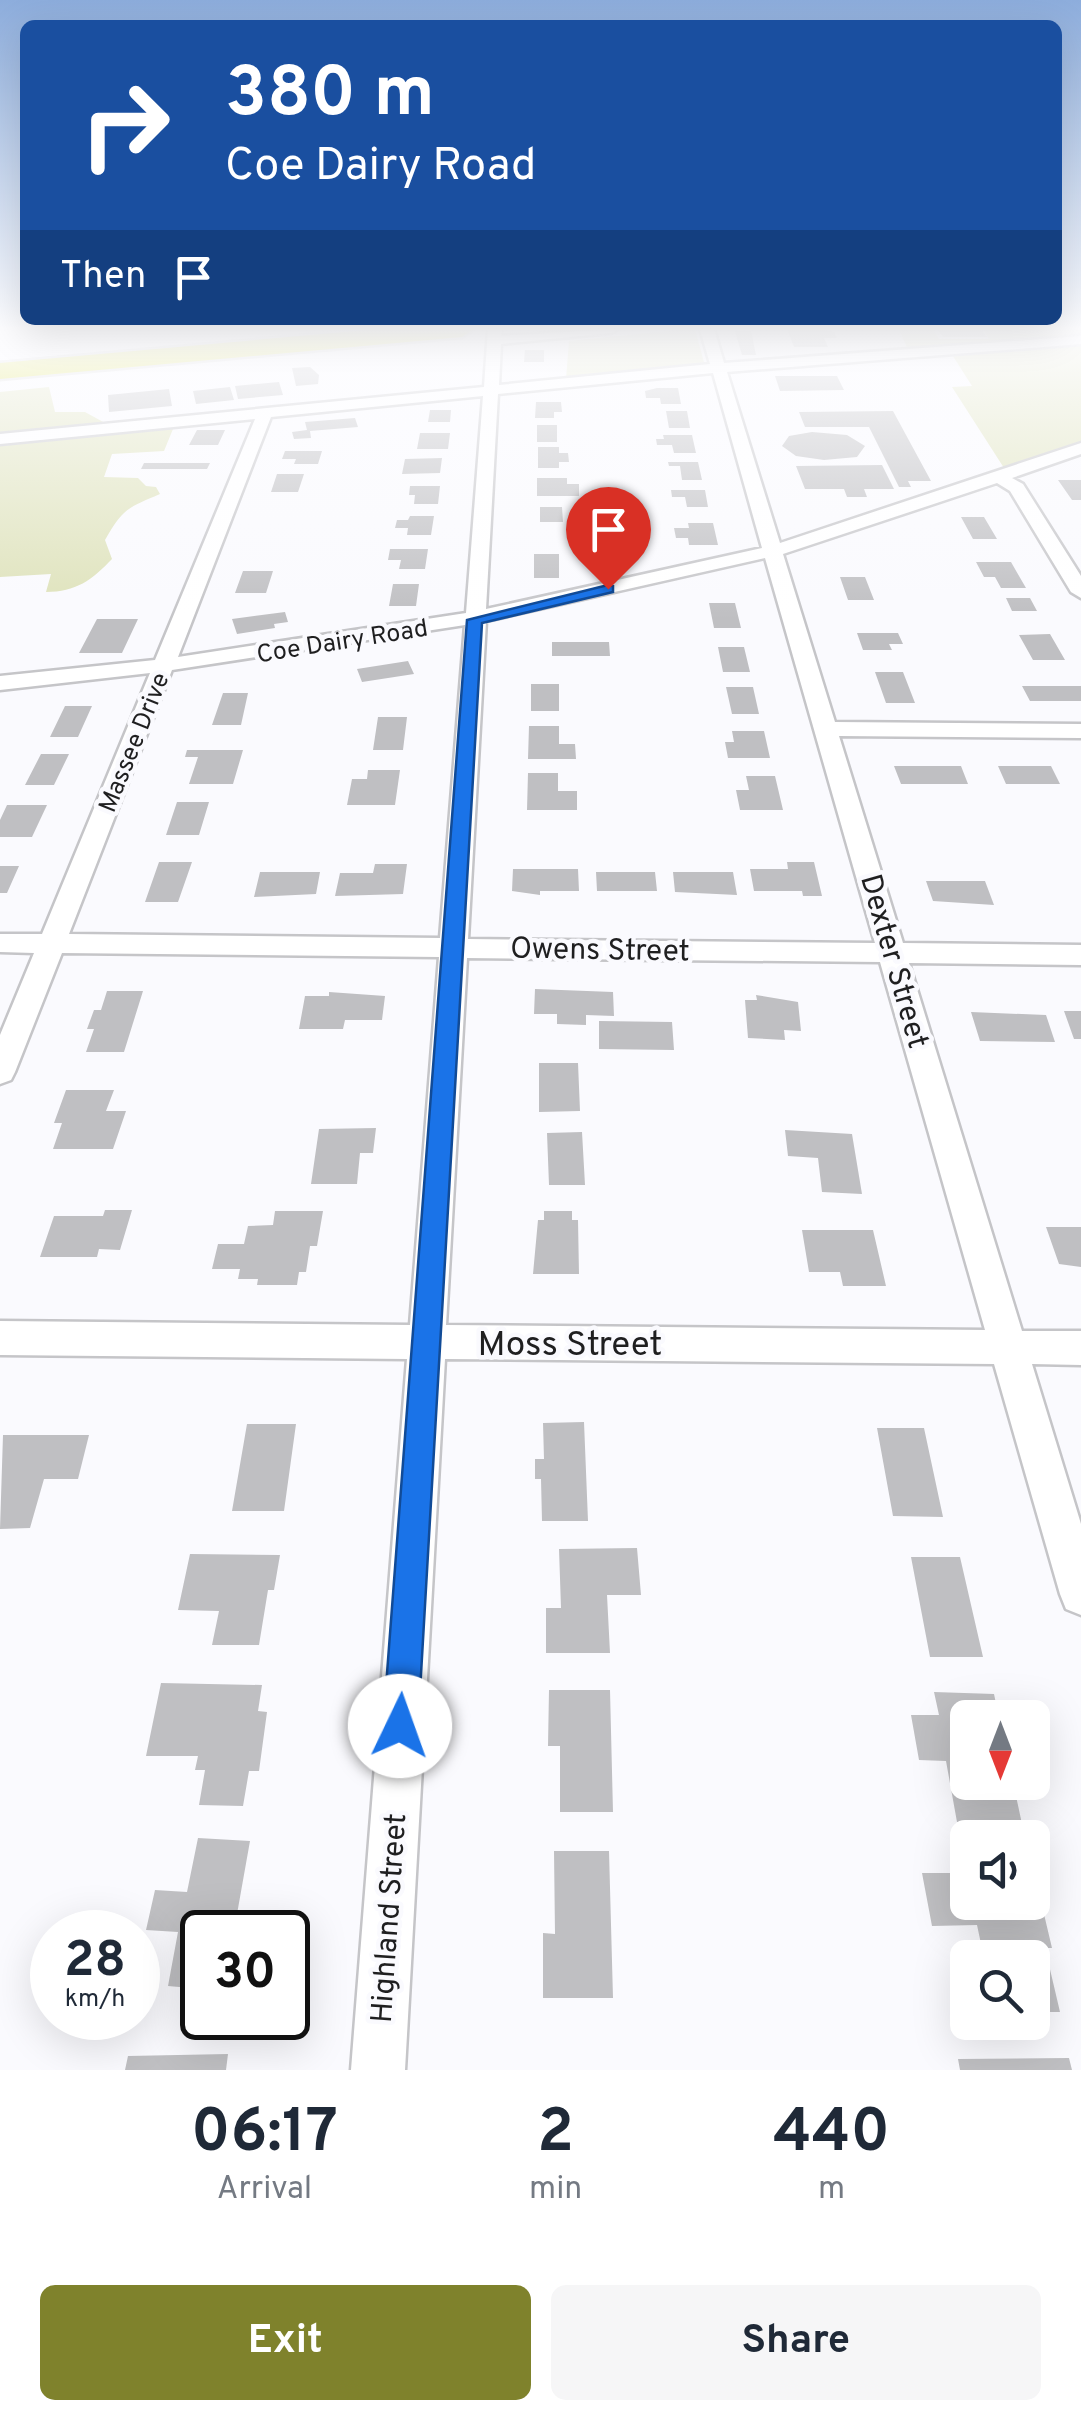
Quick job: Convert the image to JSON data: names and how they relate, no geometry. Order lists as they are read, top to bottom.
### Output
{
  "streets": {
    "street": [
      "Coe Dairy Road",
      "Massee Drive",
      "Owens Street",
      "Dexter Street",
      "Moss Street",
      "Highland Street"
    ]
  },
  "crossings": [
    ["Coe Dairy Road", "Massee Drive"],
    ["Coe Dairy Road", "Dexter Street"],
    ["Coe Dairy Road", "Highland Street"],
    ["Massee Drive", "Owens Street"],
    ["Owens Street", "Dexter Street"],
    ["Owens Street", "Highland Street"],
    ["Dexter Street", "Moss Street"],
    ["Moss Street", "Highland Street"]
  ],
  "north": "bottom",
  "page": {
    "turn": ["380 m", "Coe Dairy Road"],
    "then": "Then",
    "speed": "28 km/h",
    "limit": "30",
    "eta": [
      "06:17",
      "Arrival",
      "2",
      "min",
      "440",
      "m"
    ],
    "buttons": ["Exit", "Share"]
  }
}
